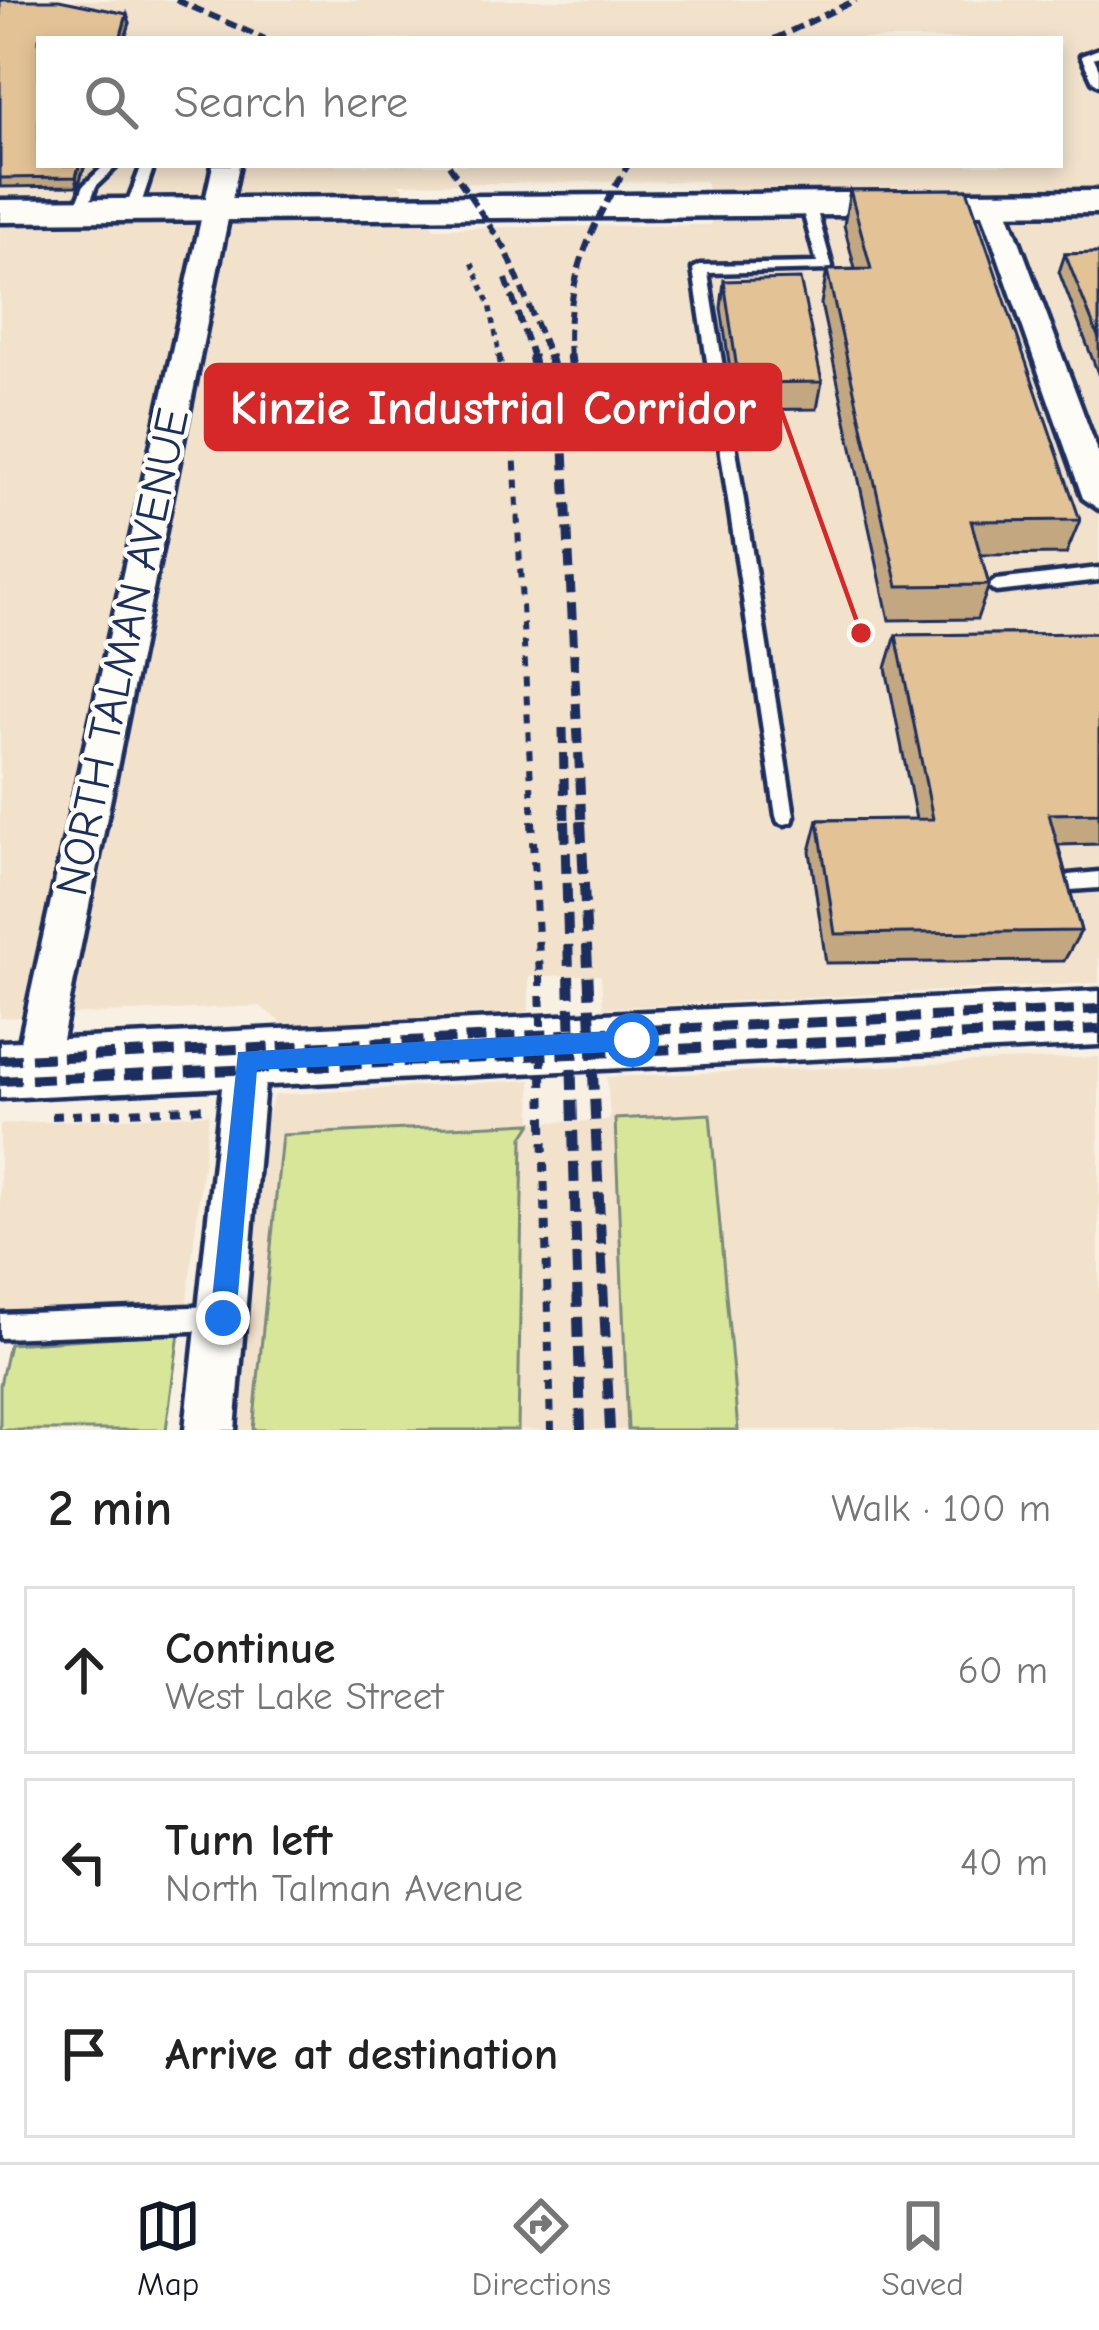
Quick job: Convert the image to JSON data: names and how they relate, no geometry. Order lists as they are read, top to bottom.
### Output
{
  "streets": {
    "street": ["NORTH TALMAN AVENUE"]
  },
  "places": ["Kinzie Industrial Corridor"],
  "page": {
    "search": "Search here",
    "heading": ["2 min", "Walk · 100 m"],
    "list": [
      ["Continue", "West Lake Street", "60 m"],
      ["Turn left", "North Talman Avenue", "40 m"],
      "Arrive at destination"
    ],
    "nav": ["Map", "Directions", "Saved"]
  }
}
